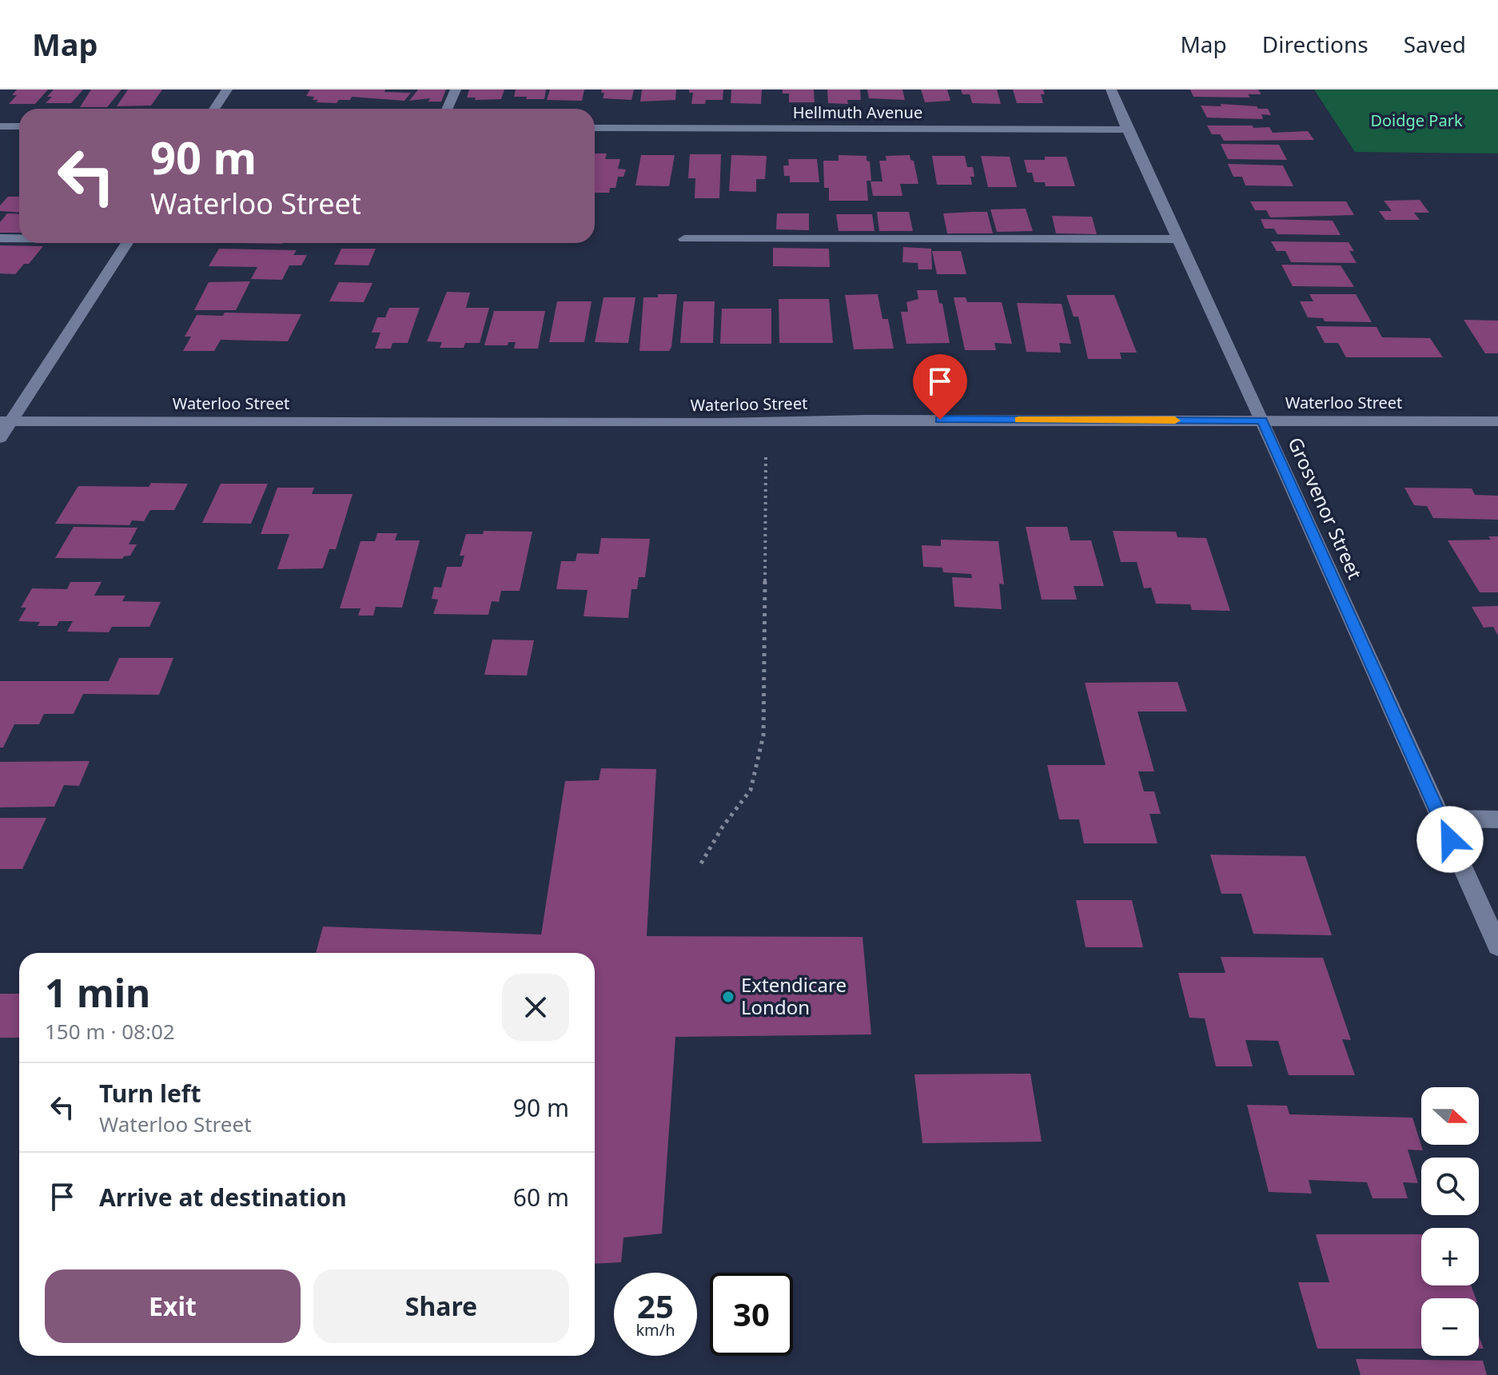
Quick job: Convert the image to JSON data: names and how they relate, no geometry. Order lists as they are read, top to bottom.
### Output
{
  "streets": {
    "street": ["Hellmuth Avenue", "Waterloo Street", "Grosvenor Street"]
  },
  "crossings": [
    ["Hellmuth Avenue", "Grosvenor Street"],
    ["Waterloo Street", "Grosvenor Street"]
  ],
  "parks": ["Doidge Park"],
  "places": ["Extendicare London"],
  "north": "right",
  "page": {
    "header": "Map",
    "nav": ["Map", "Directions", "Saved"],
    "turn": ["90 m", "Waterloo Street"],
    "heading": ["1 min", "150 m · 08:02"],
    "list": [
      {
        "name": "Turn left",
        "note": "Waterloo Street",
        "value": "90 m"
      },
      {
        "name": "Arrive at destination",
        "value": "60 m"
      }
    ],
    "map_buttons": ["+", "−"],
    "buttons": ["Exit", "Share"],
    "speed": "25 km/h",
    "limit": "30"
  }
}
